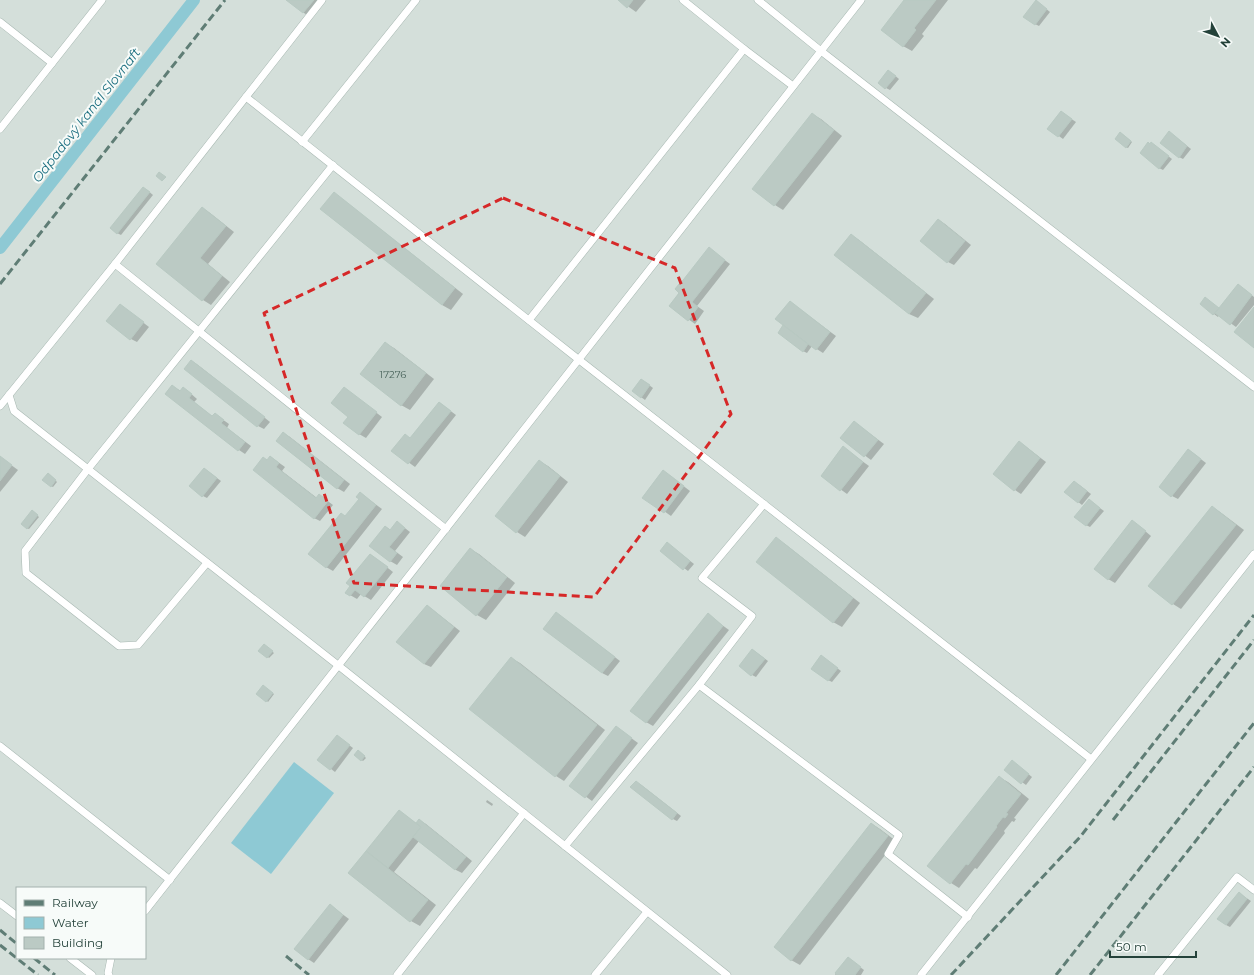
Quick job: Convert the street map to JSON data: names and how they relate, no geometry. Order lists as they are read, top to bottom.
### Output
{
  "water": ["Odpadový kanál Slovnaft"],
  "house_numbers": ["17276"],
  "legend": ["Railway", "Water", "Building"],
  "scale_bar": "50 m",
  "north": "bottom right"
}
